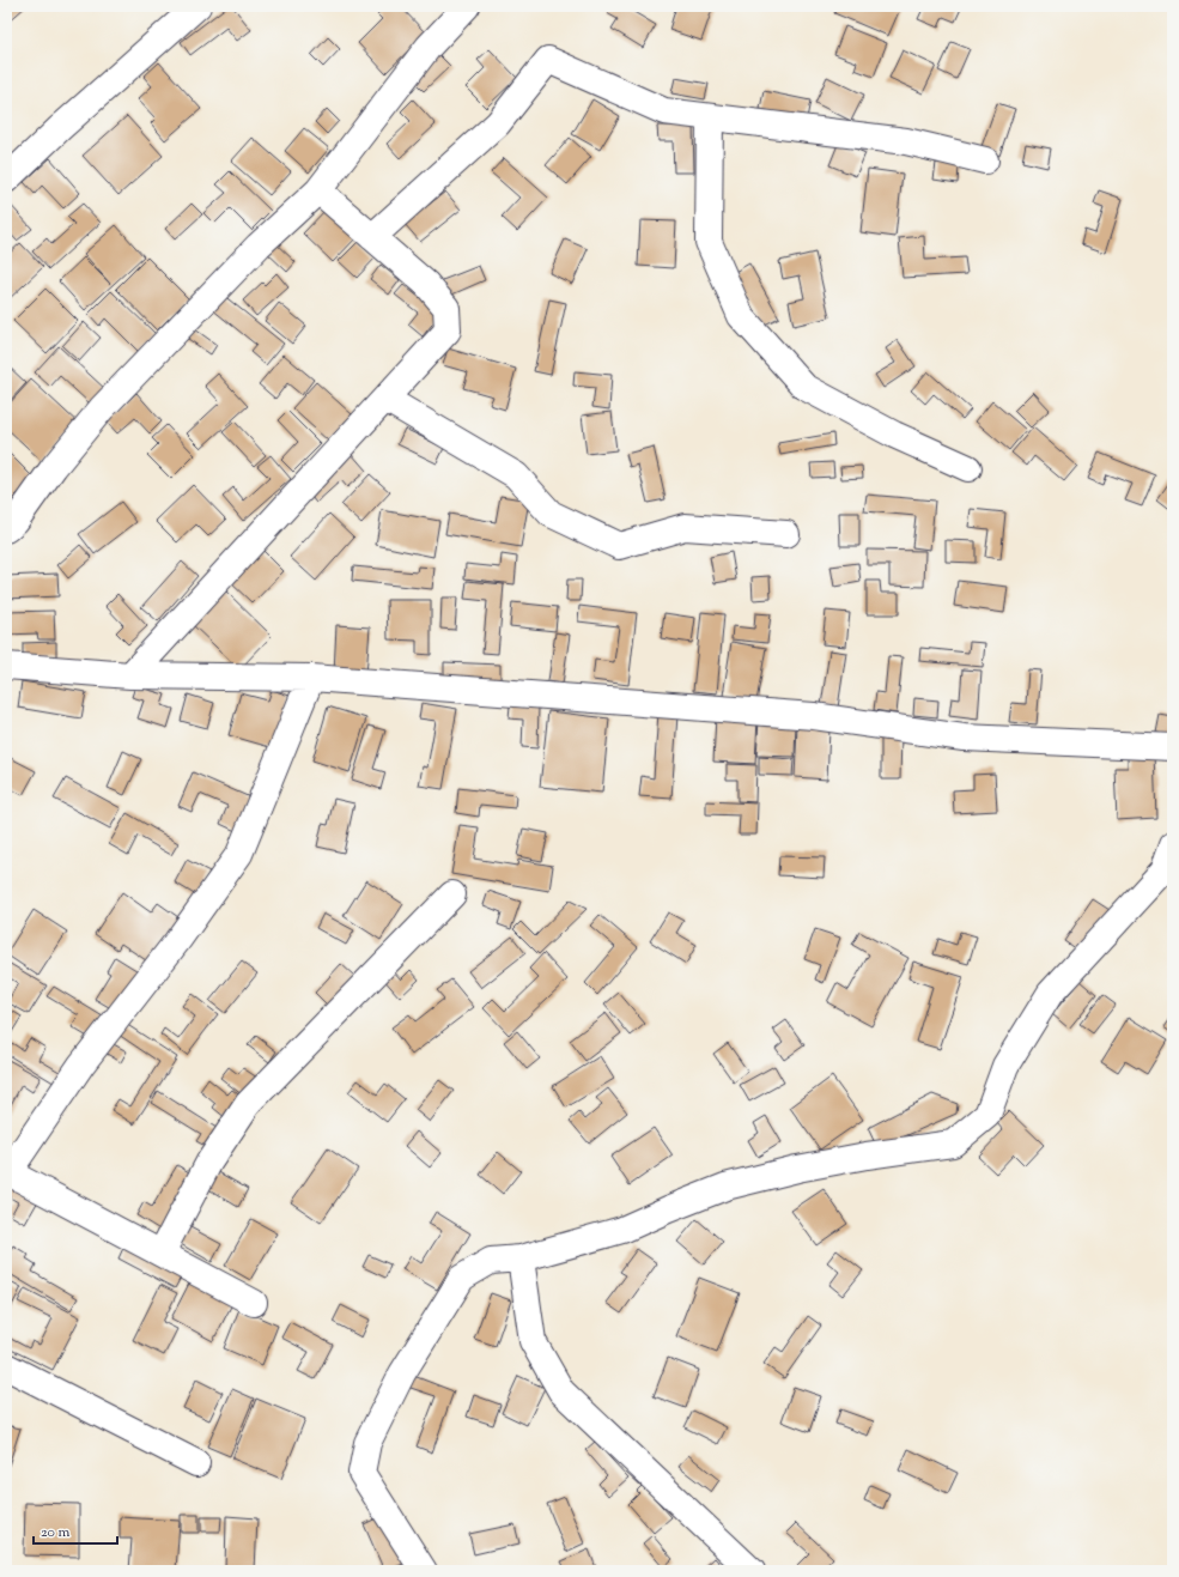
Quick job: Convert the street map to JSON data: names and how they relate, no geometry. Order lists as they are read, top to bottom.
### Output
{
  "scale_bar": "20 m"
}
